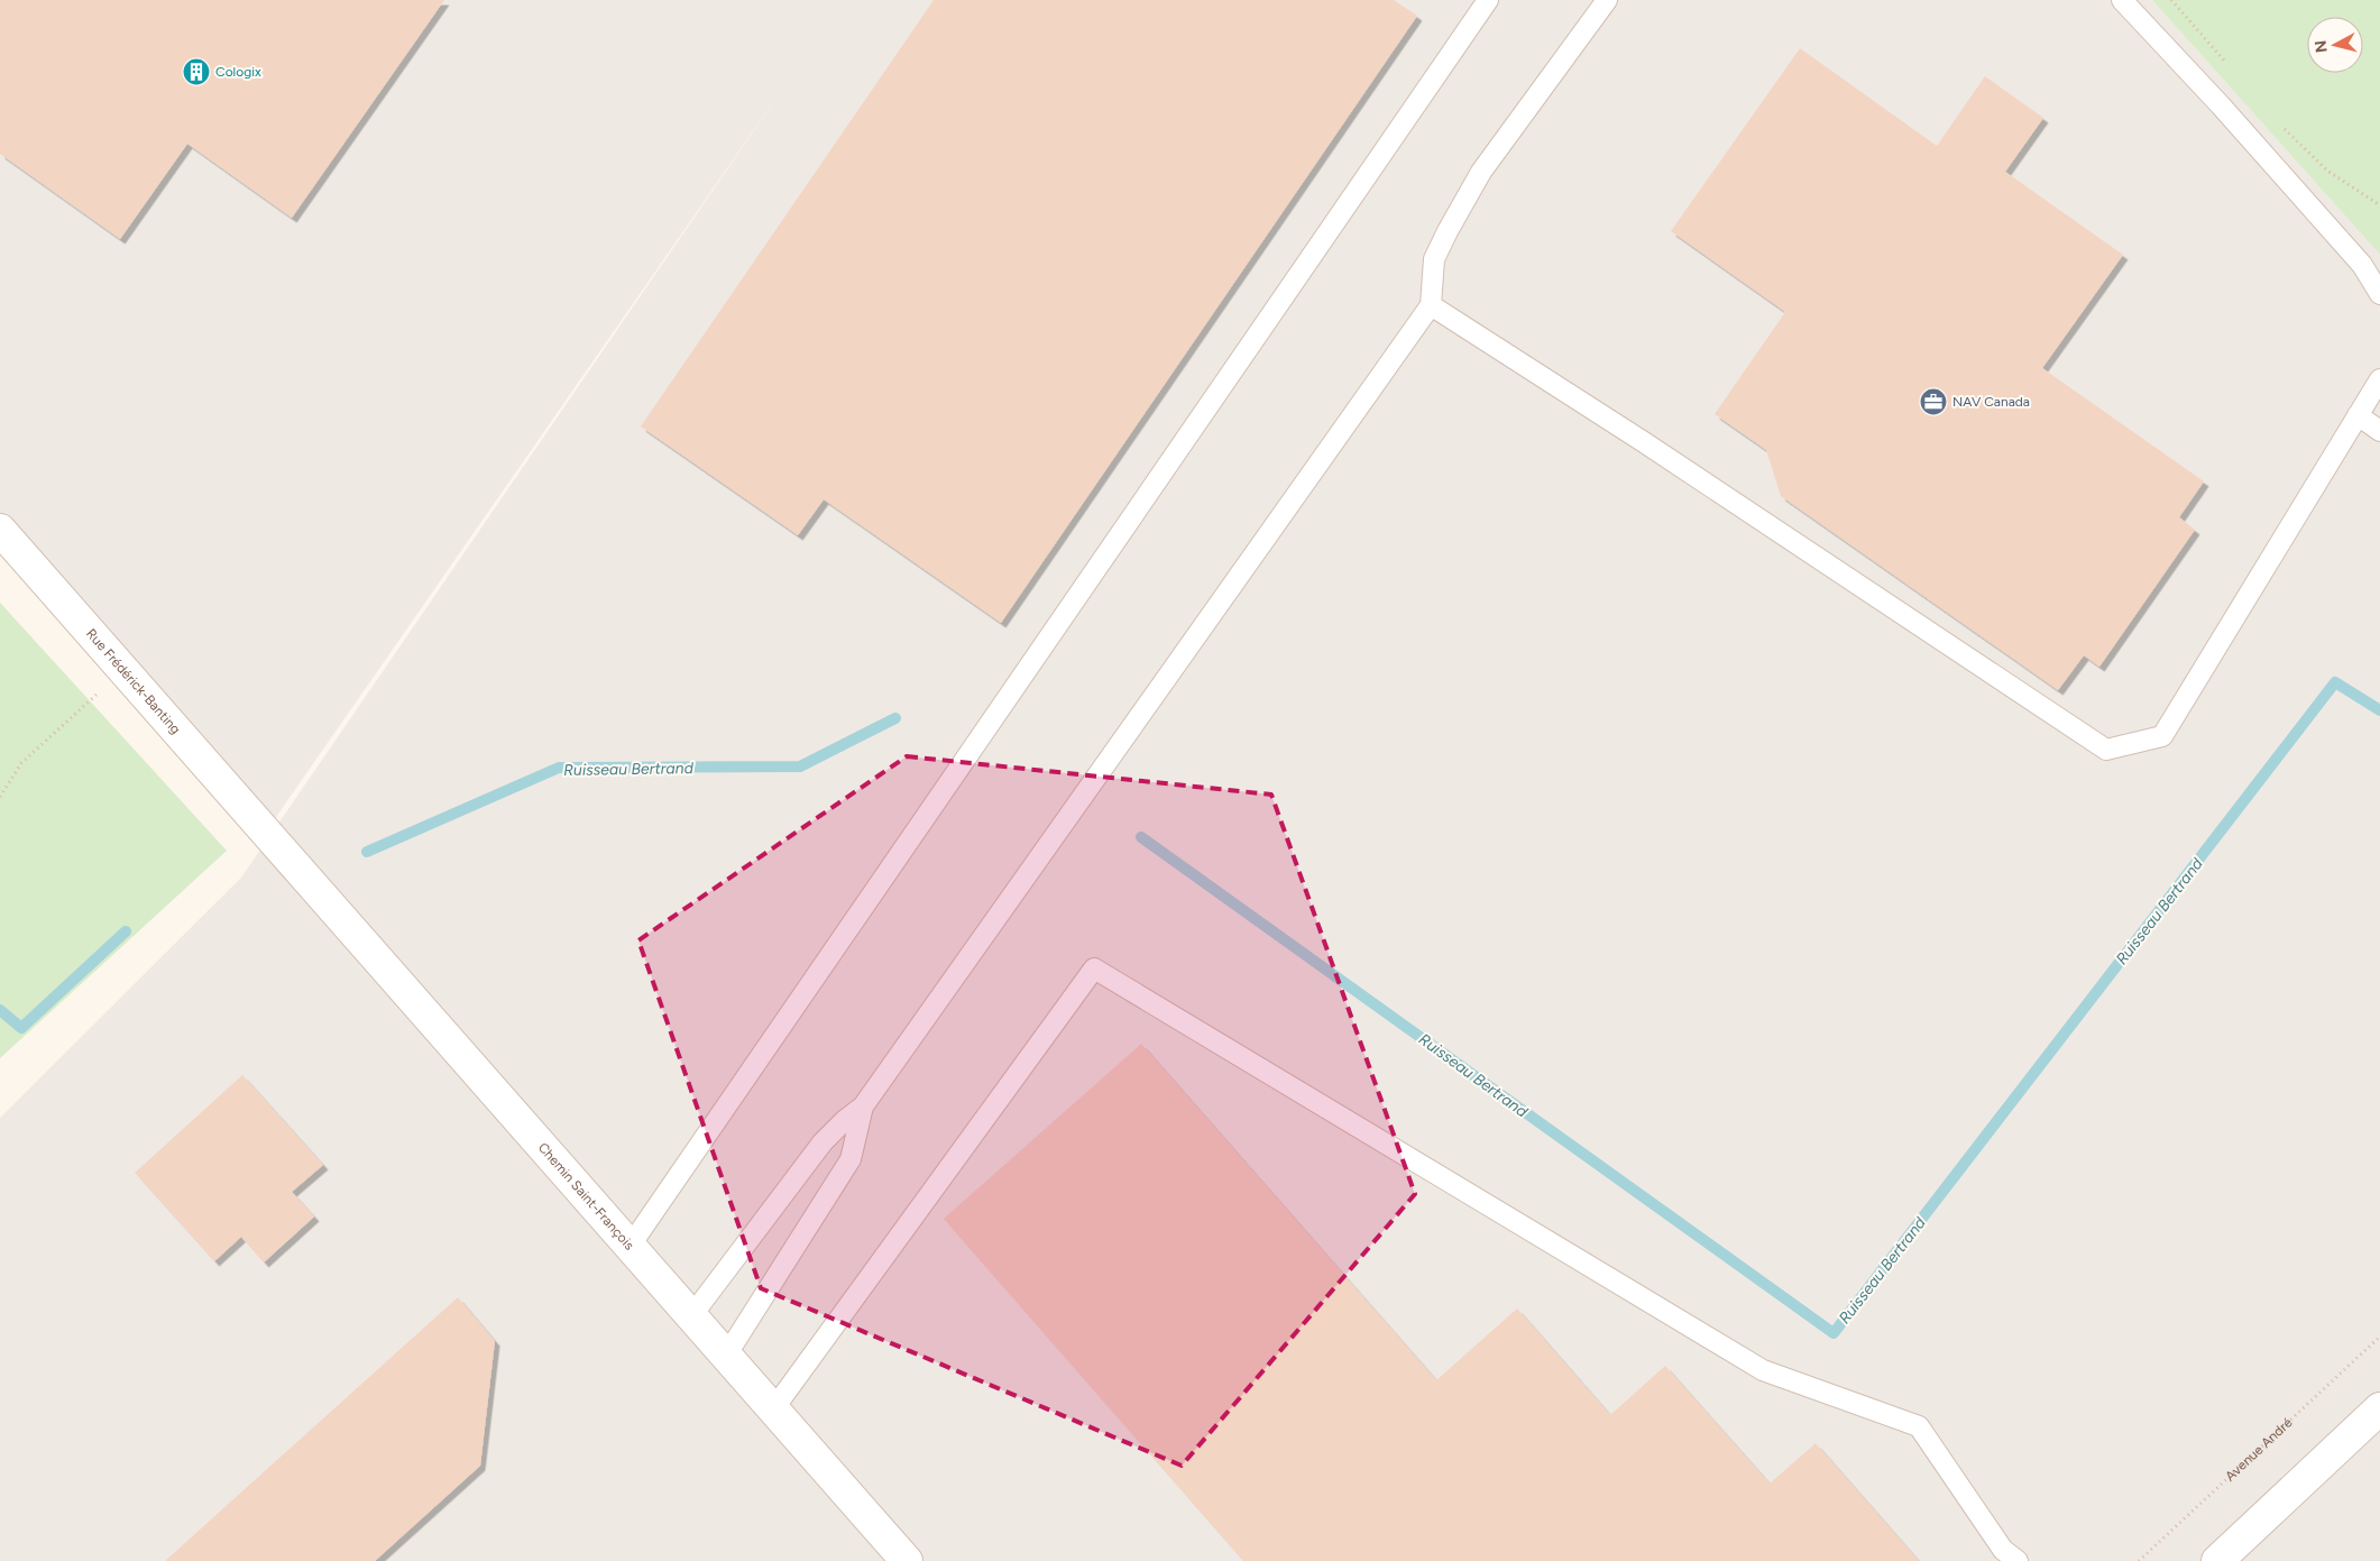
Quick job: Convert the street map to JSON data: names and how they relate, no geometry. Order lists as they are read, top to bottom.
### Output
{
  "streets": {
    "street": ["Rue Frédérick-Banting", "Chemin Saint-François"],
    "path": ["Avenue André"]
  },
  "crossings": [
    ["Rue Frédérick-Banting", "Chemin Saint-François"]
  ],
  "water": ["Ruisseau Bertrand"],
  "places": {
    "building": ["Cologix"],
    "office": ["NAV Canada"]
  },
  "north": "left"
}
